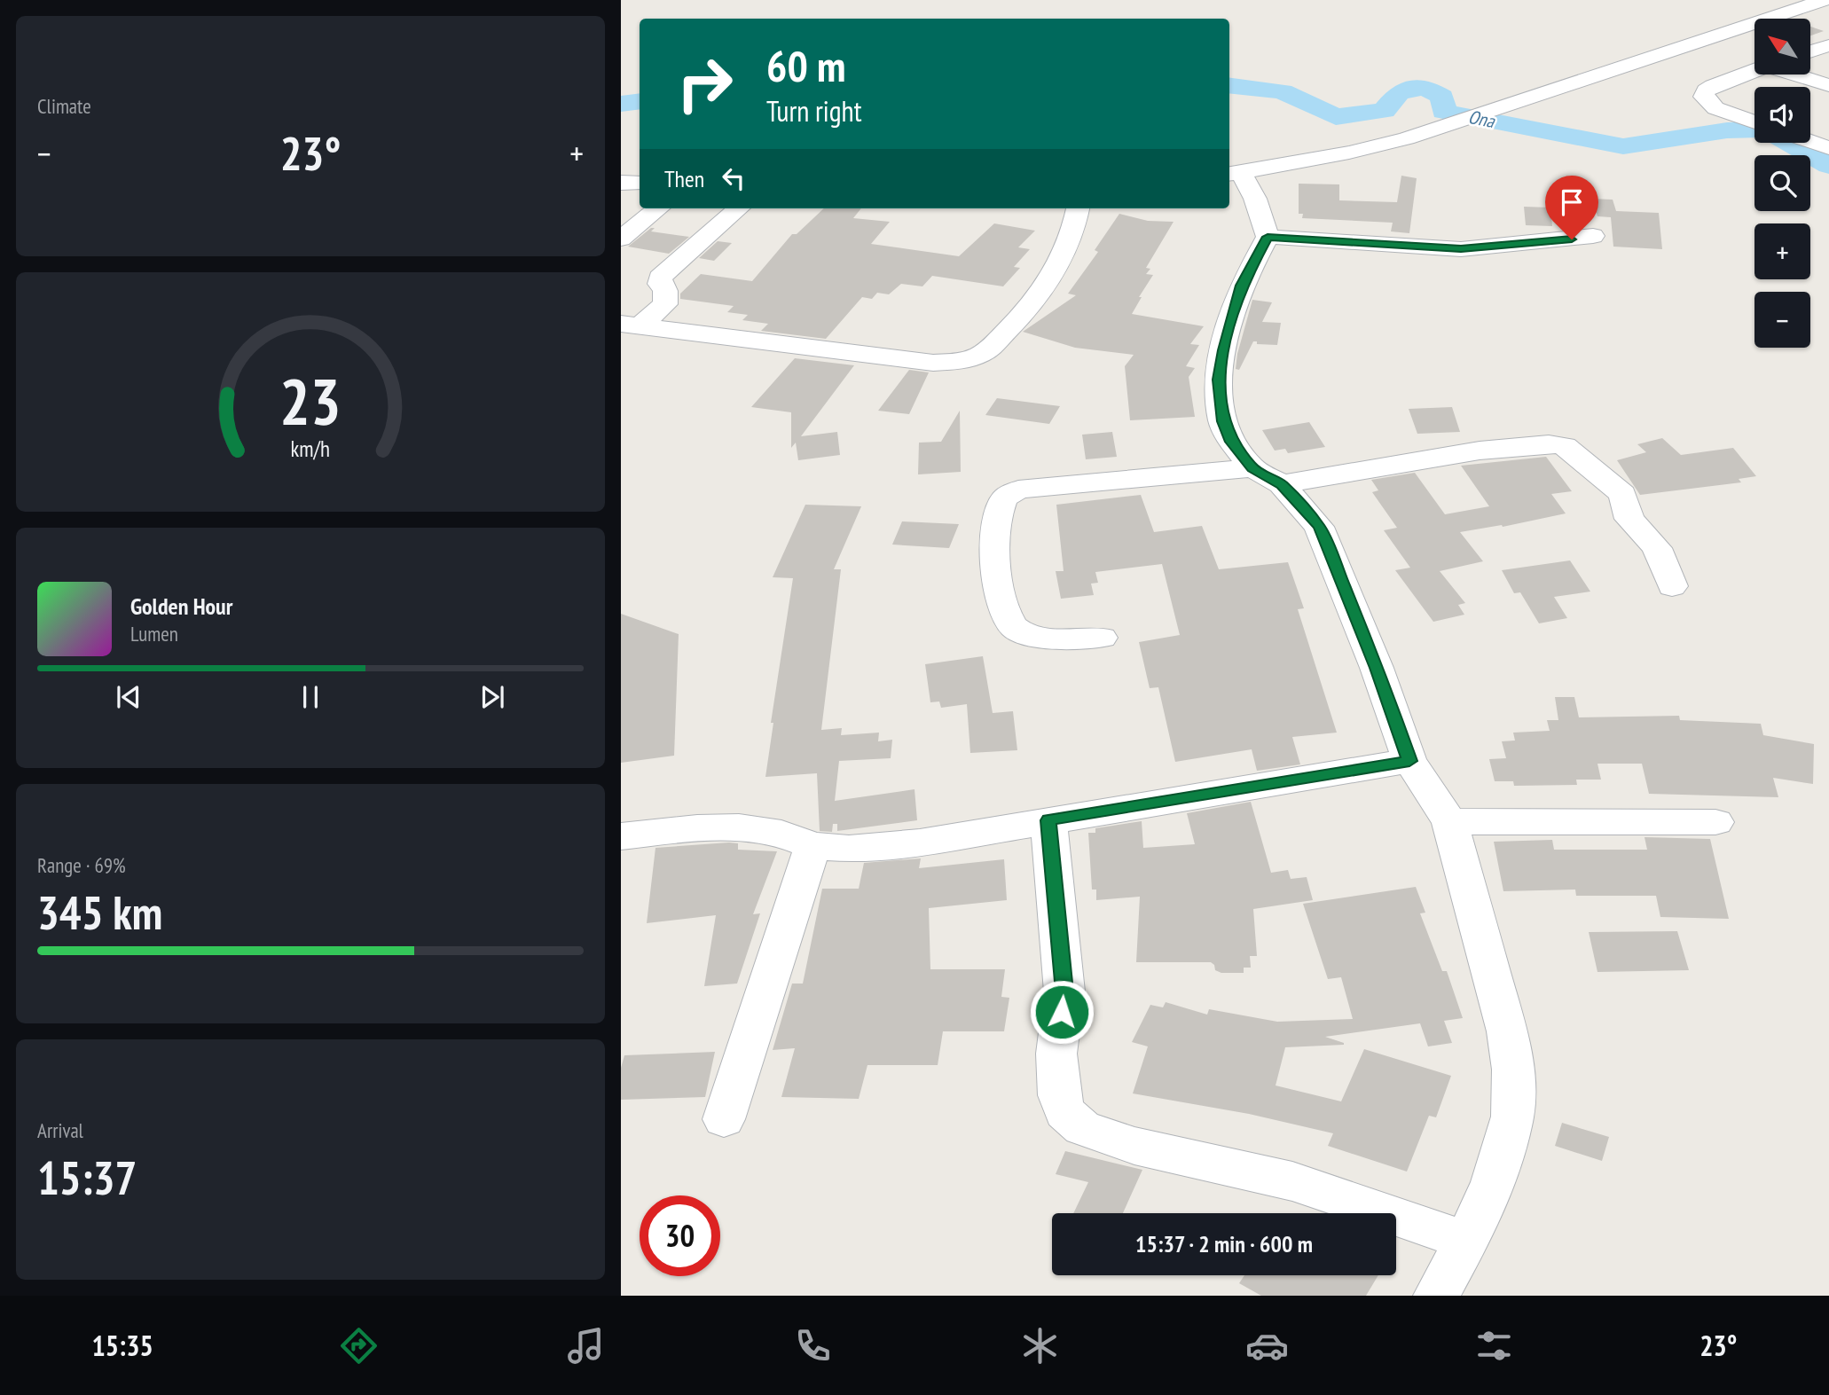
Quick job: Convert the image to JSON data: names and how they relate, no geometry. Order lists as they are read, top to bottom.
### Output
{
  "water": ["Ona"],
  "north": "top left",
  "page": {
    "tile": [
      "Climate",
      ["Range · 69%", "345 km"],
      ["Arrival", "15:37"]
    ],
    "map_buttons": ["+", "−"],
    "turn": ["60 m", "Turn right"],
    "heat": ["−", "23°", "+"],
    "then": "Then",
    "song": ["Golden Hour", "Lumen"],
    "limit": "30",
    "trip": "15:37 · 2 min · 600 m",
    "tabs": ["15:35", "23°"],
    "gauge": ["23", "km/h"]
  }
}
